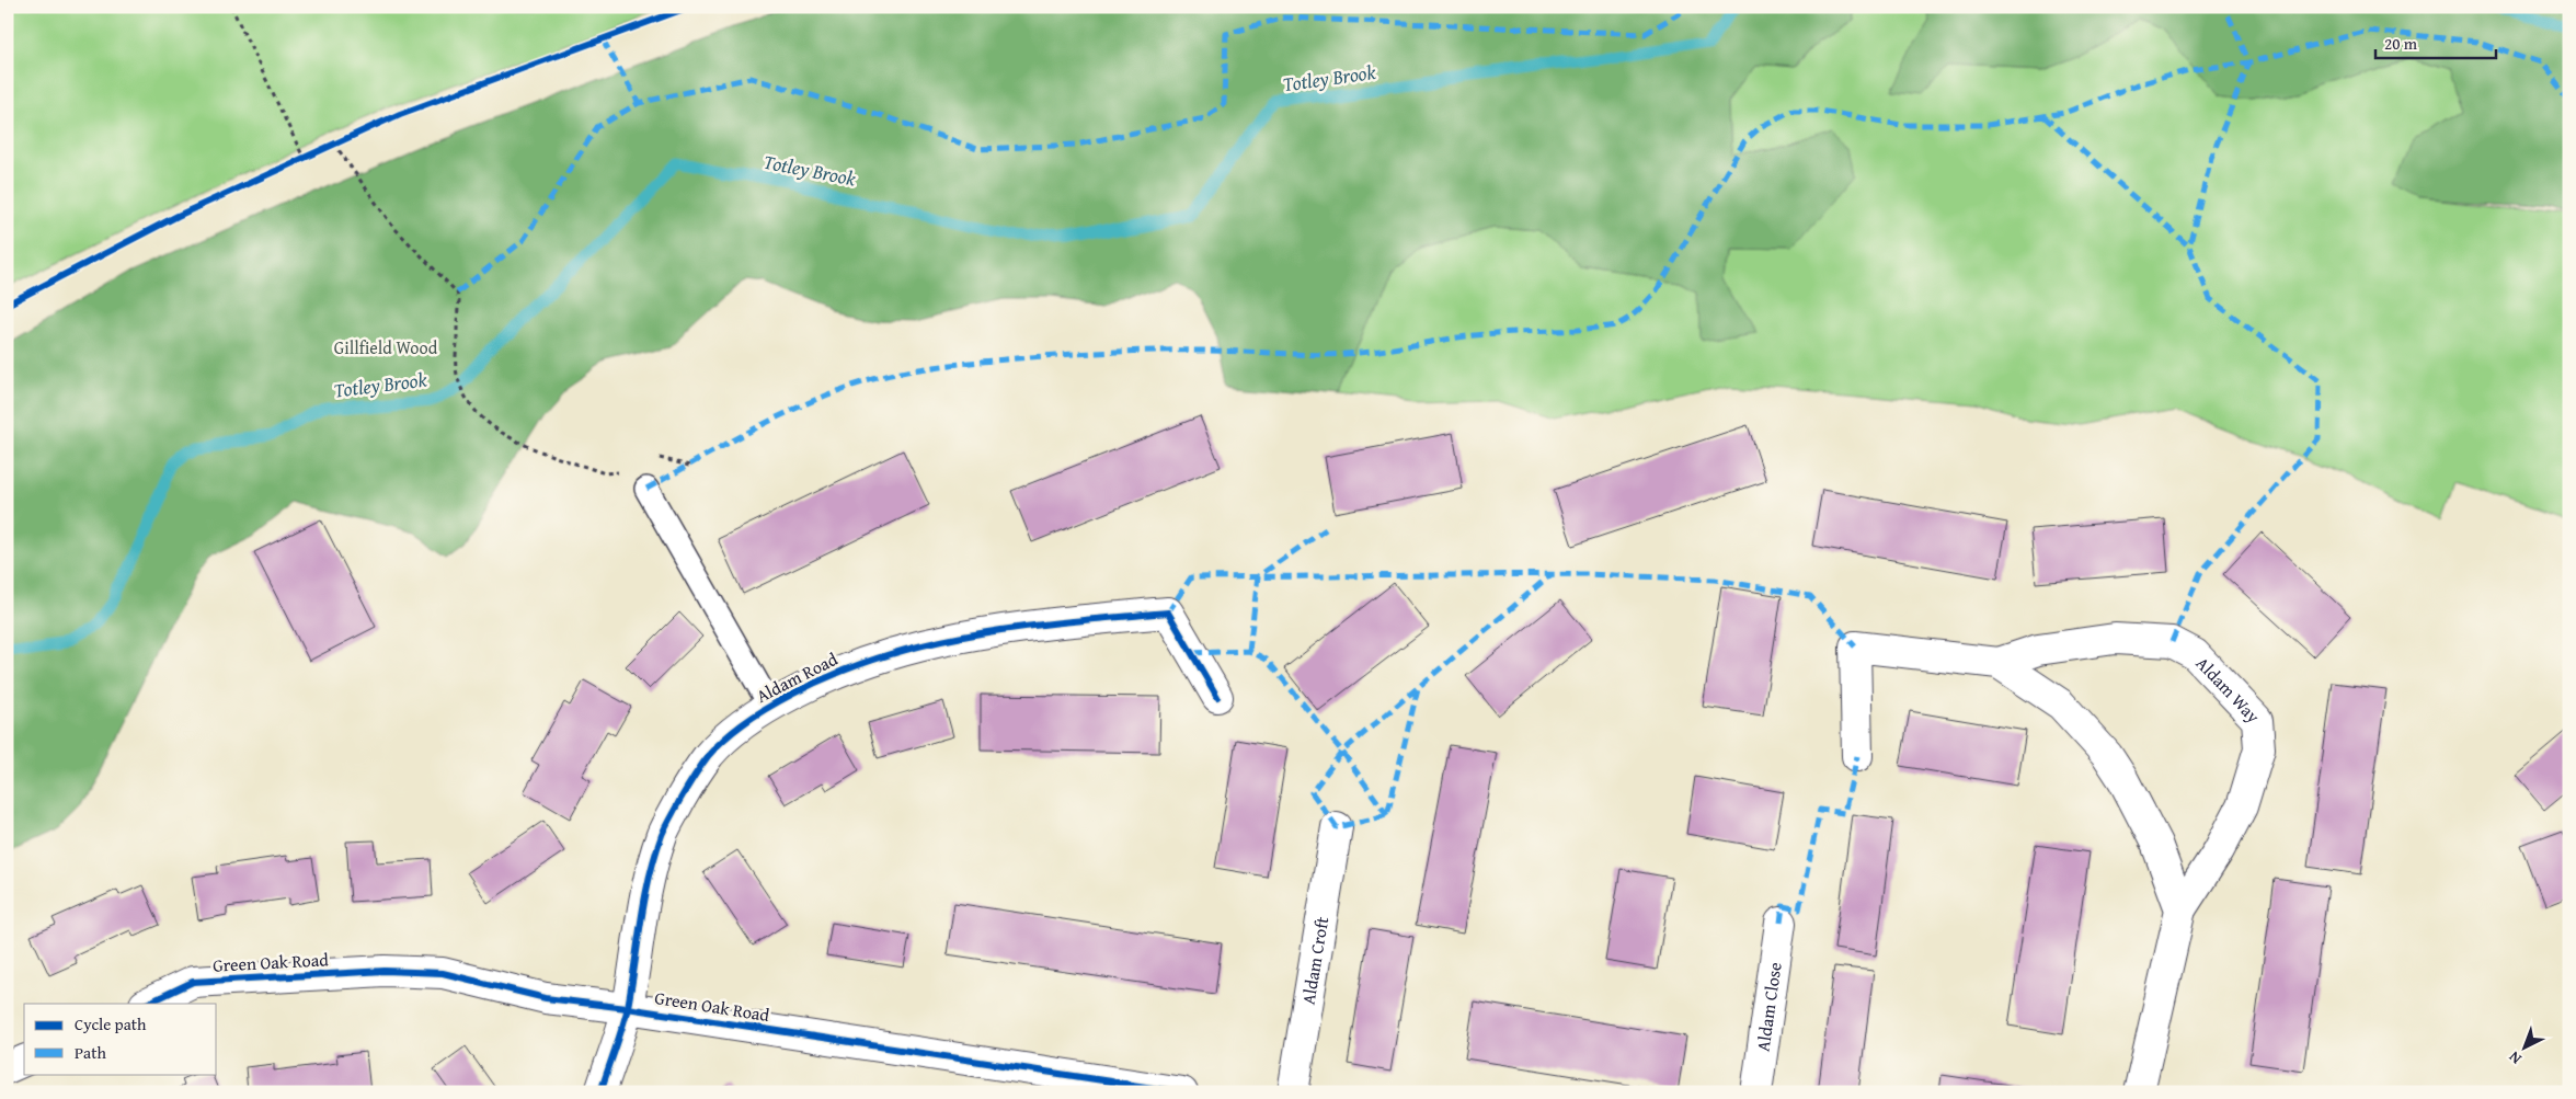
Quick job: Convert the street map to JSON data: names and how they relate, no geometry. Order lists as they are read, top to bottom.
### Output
{
  "streets": {
    "street": [
      "Aldam Road",
      "Aldam Way",
      "Aldam Croft",
      "Green Oak Road",
      "Aldam Close"
    ]
  },
  "crossings": [
    ["Aldam Road", "Green Oak Road"]
  ],
  "water": ["Totley Brook"],
  "parks": ["Gillfield Wood"],
  "legend": ["Cycle path", "Path"],
  "scale_bar": "20 m",
  "north": "bottom left"
}
